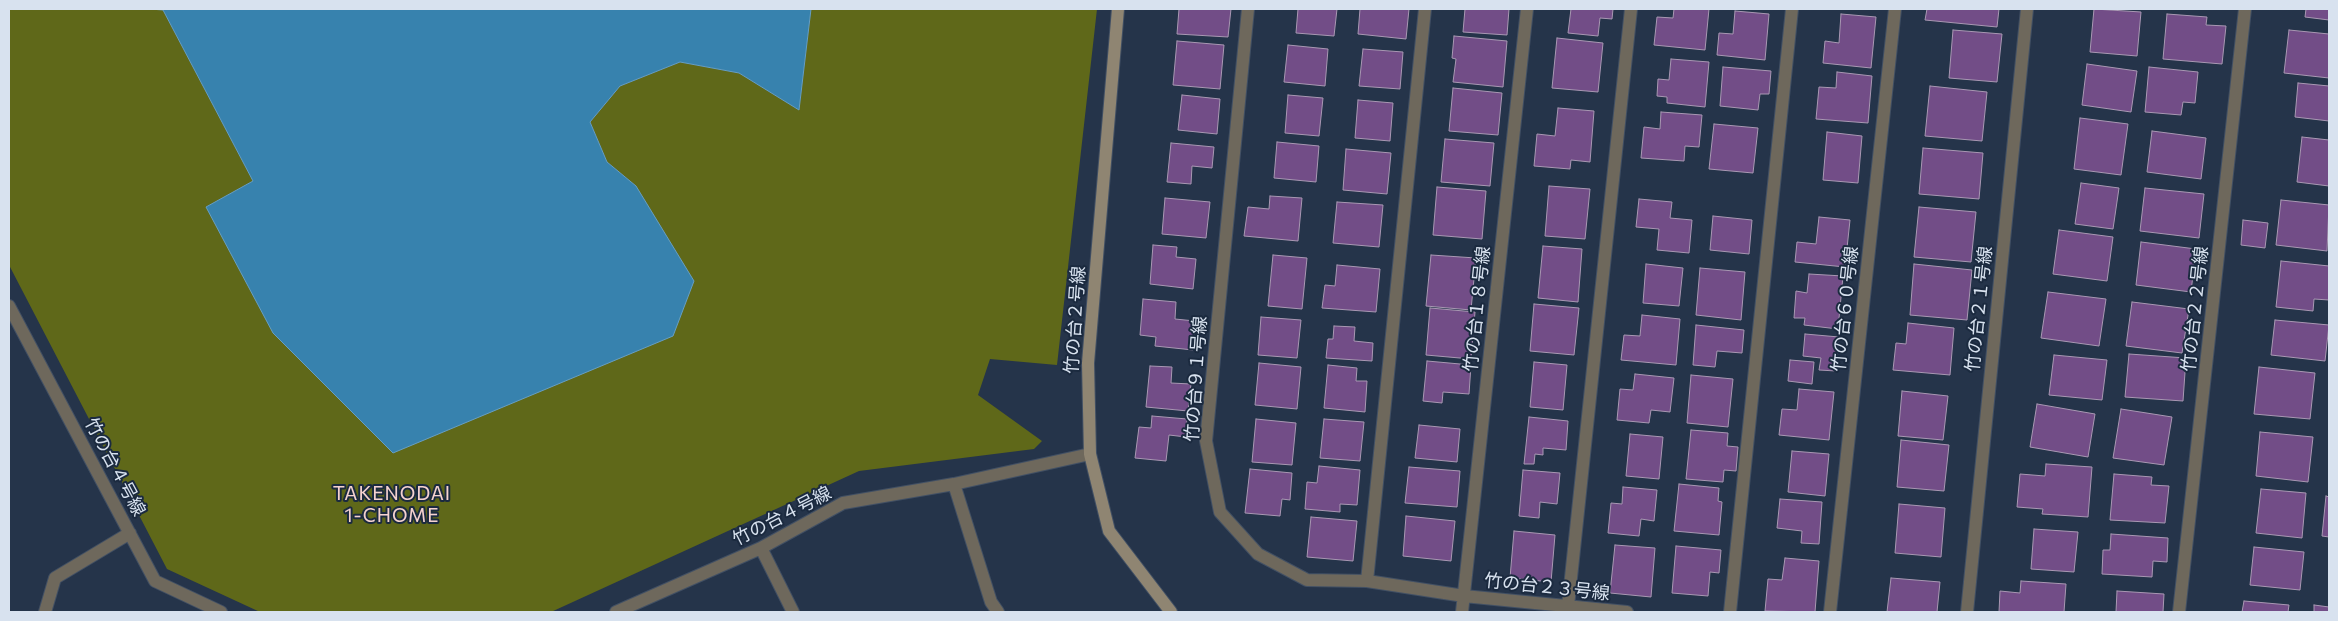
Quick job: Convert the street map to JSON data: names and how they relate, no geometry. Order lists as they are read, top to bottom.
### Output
{
  "streets": {
    "street": [
      "竹の台１８号線",
      "竹の台６０号線",
      "竹の台２１号線",
      "竹の台２２号線",
      "竹の台２号線",
      "竹の台９１号線",
      "竹の台４号線",
      "竹の台２３号線"
    ]
  },
  "crossings": [
    ["竹の台１８号線", "竹の台９１号線"],
    ["竹の台１８号線", "竹の台２３号線"],
    ["竹の台２号線", "竹の台４号線"],
    ["竹の台９１号線", "竹の台２３号線"]
  ],
  "districts": ["TAKENODAI 1-CHOME"]
}
